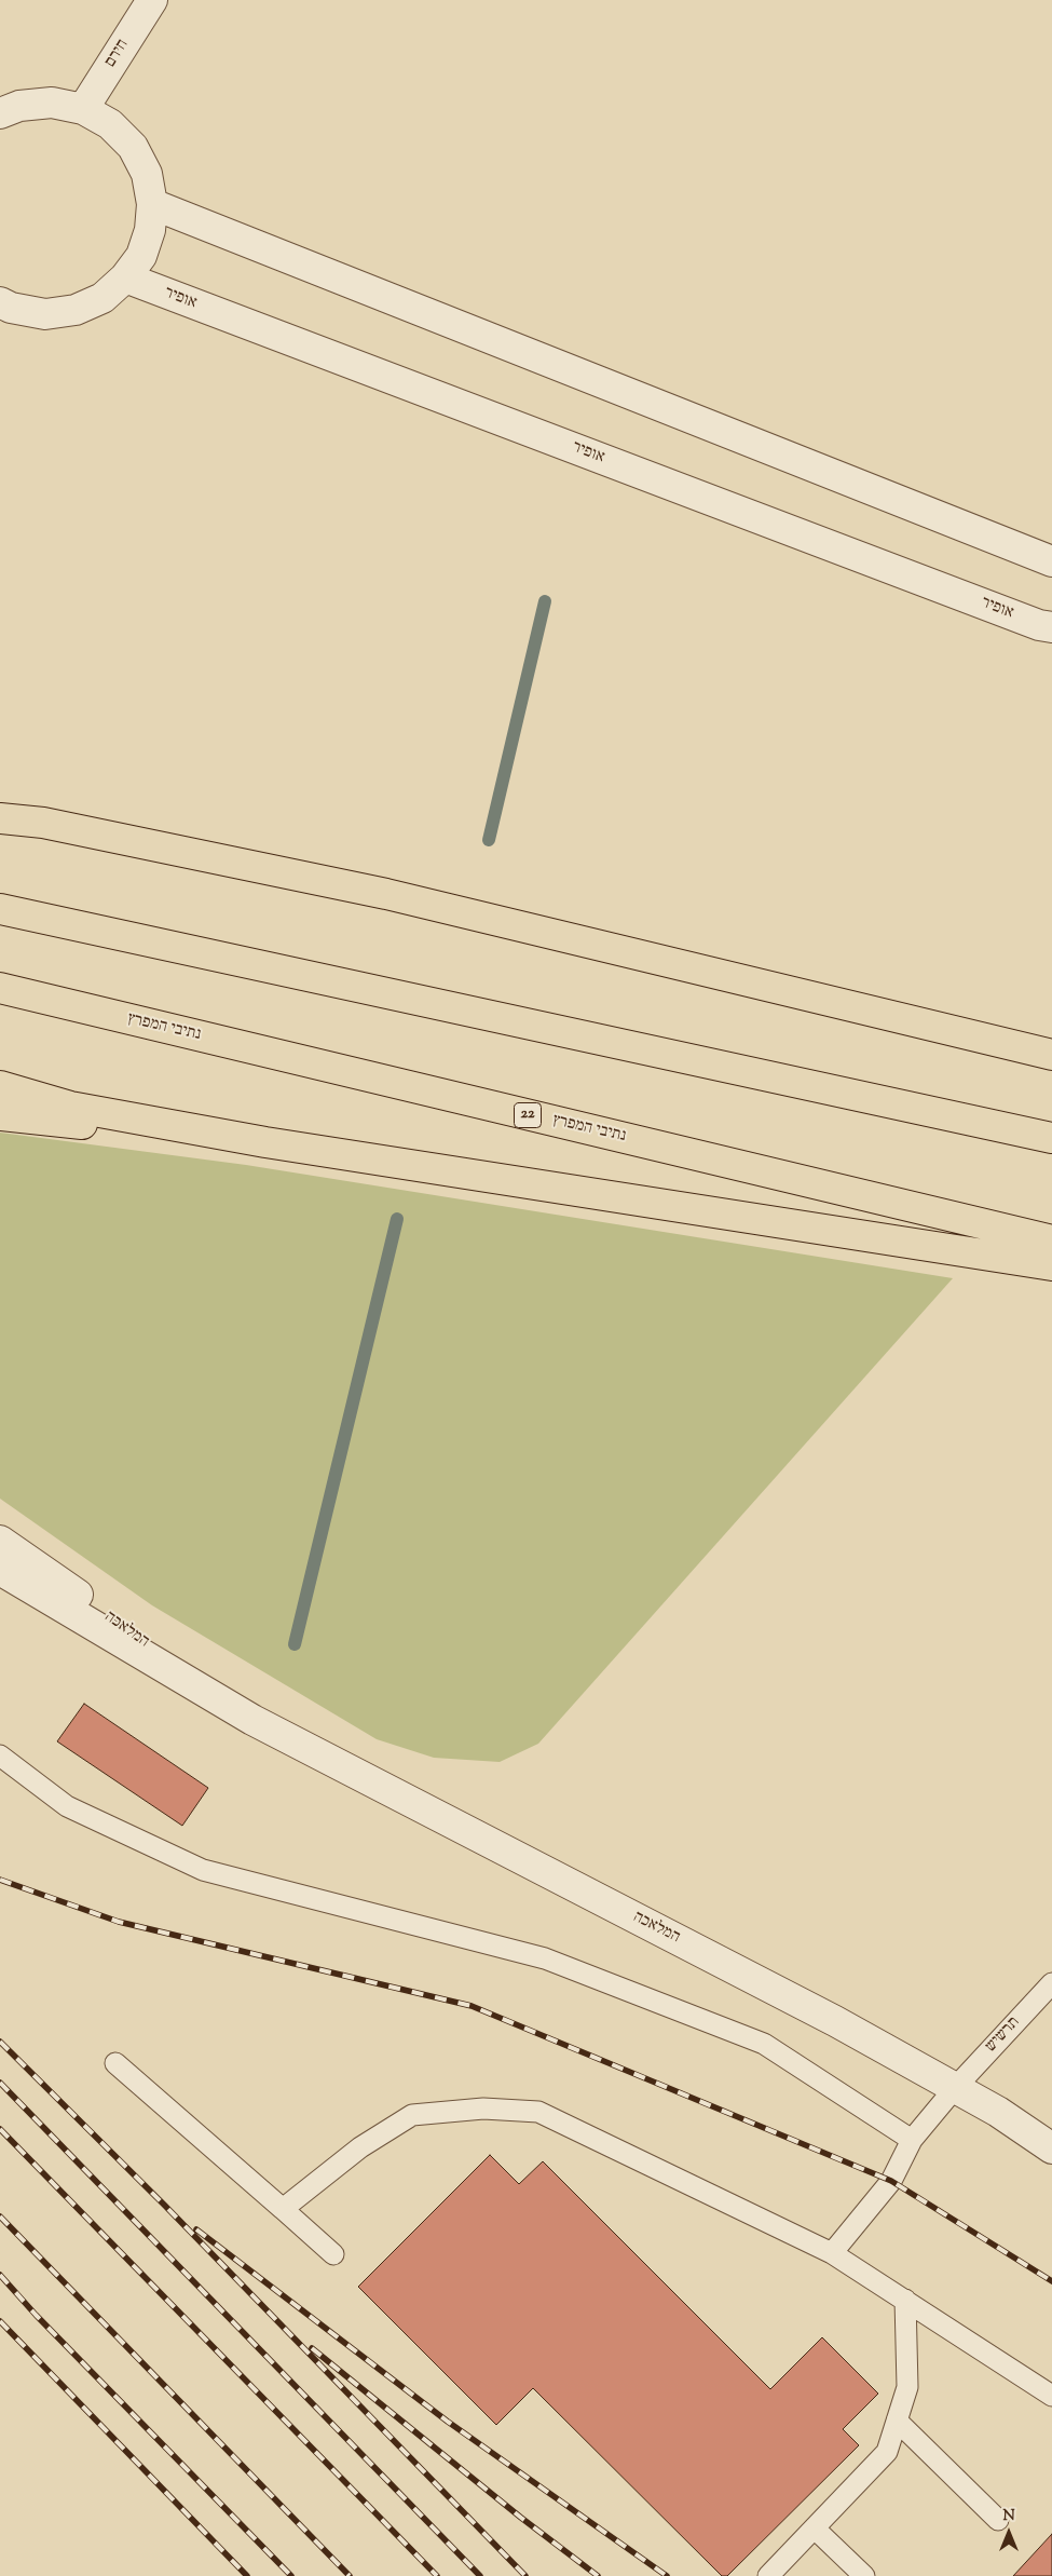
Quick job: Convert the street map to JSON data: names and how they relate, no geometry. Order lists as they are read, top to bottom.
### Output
{
  "streets": {
    "highway": ["נתיבי המפרץ", "22"],
    "street": ["חירם", "אופיר", "המלאכה"],
    "lane": ["תרשיש"]
  },
  "crossings": [
    ["המלאכה", "תרשיש"]
  ],
  "north": "top"
}
